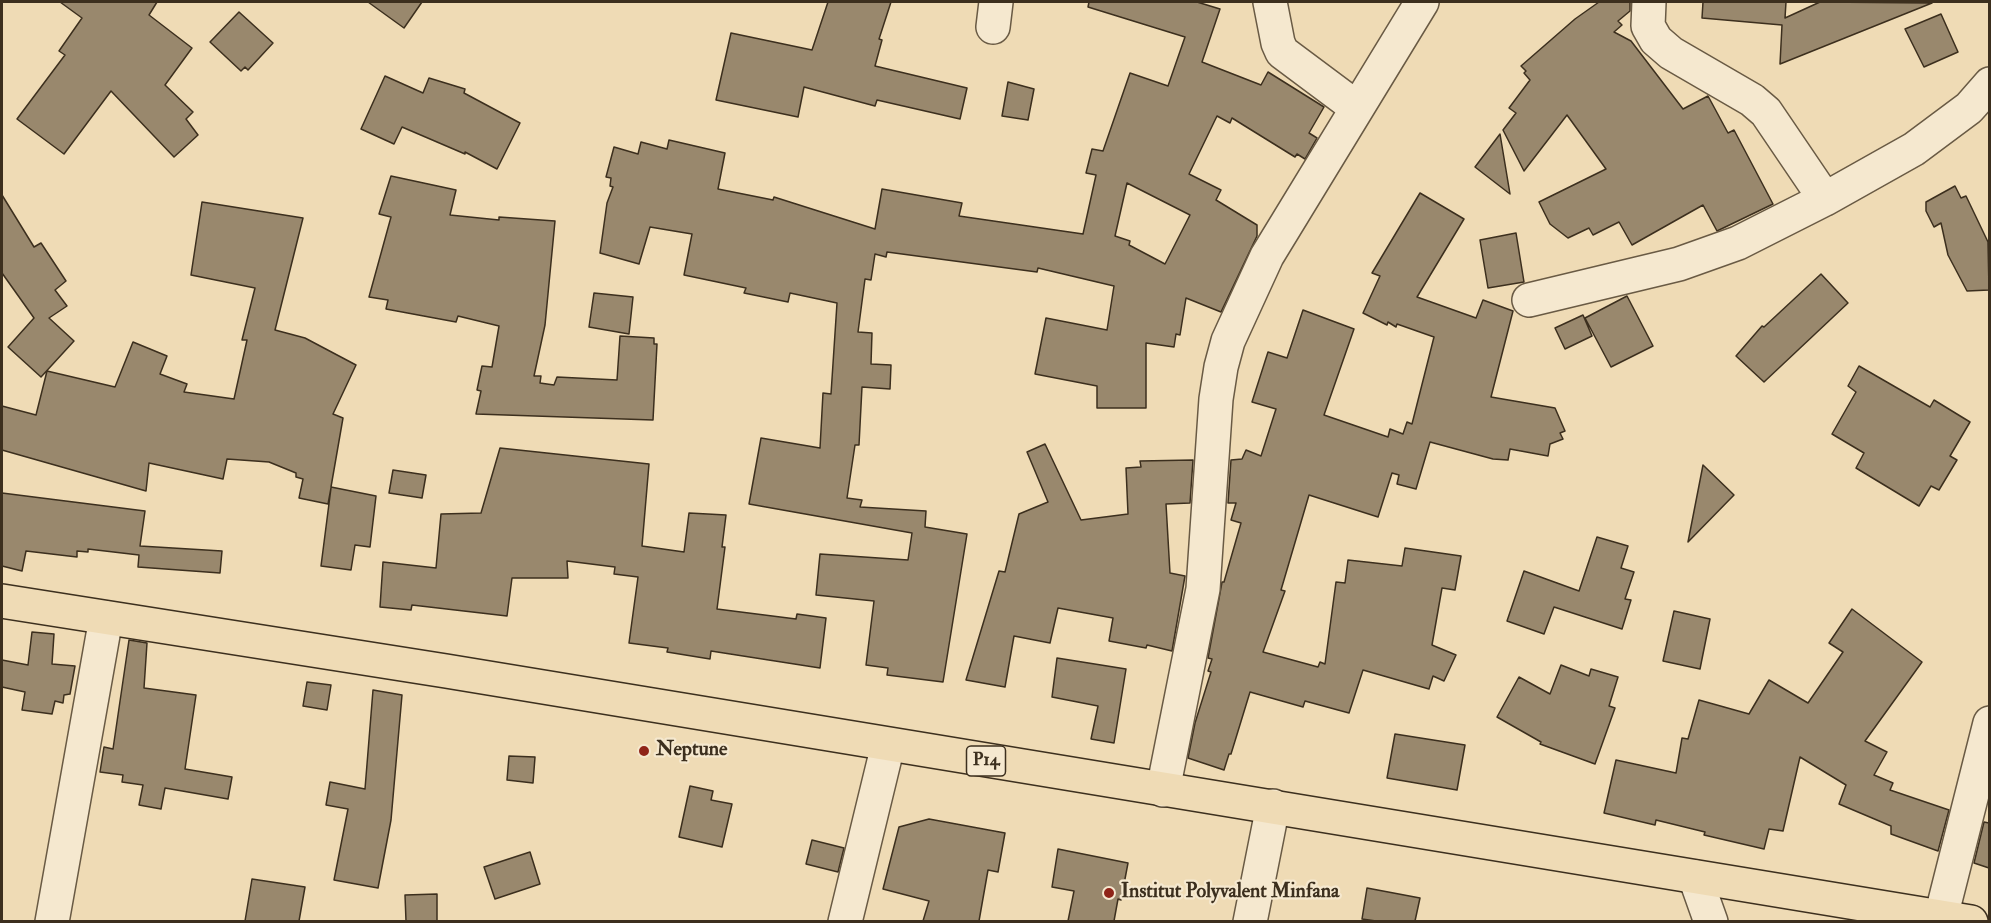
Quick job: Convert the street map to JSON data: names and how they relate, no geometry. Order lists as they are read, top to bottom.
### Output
{
  "streets": {
    "main road": ["P14"]
  },
  "places": ["Neptune", "Institut Polyvalent Minfana"]
}
